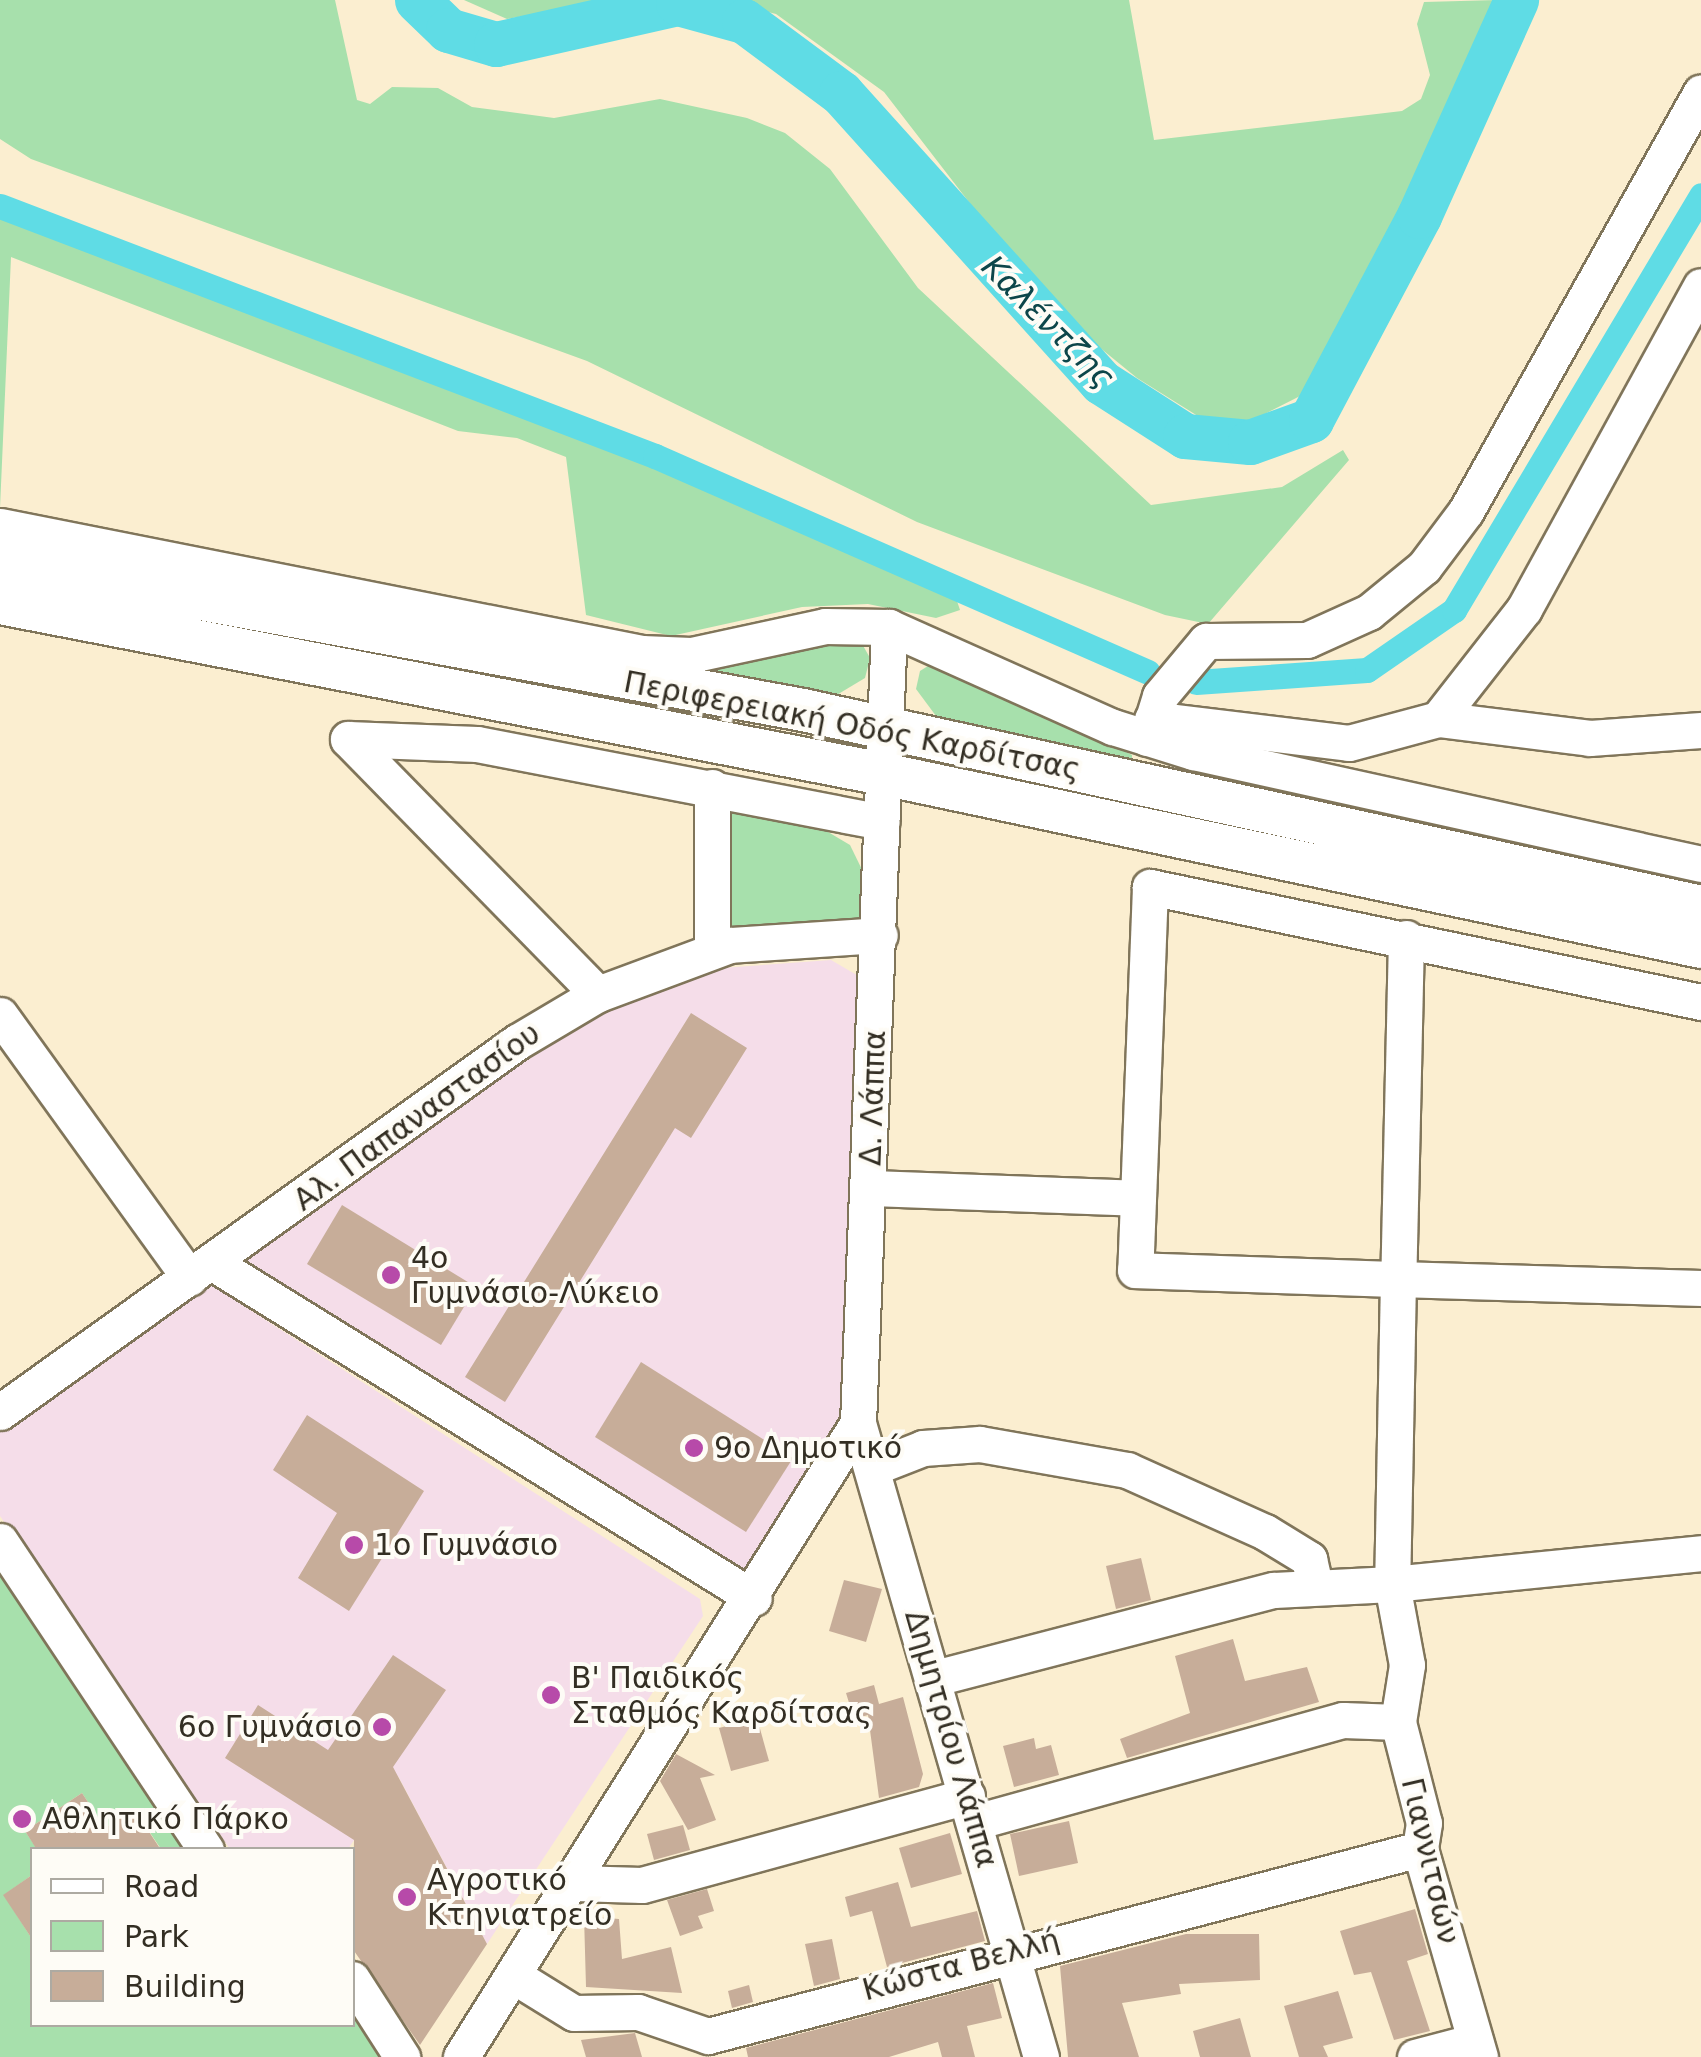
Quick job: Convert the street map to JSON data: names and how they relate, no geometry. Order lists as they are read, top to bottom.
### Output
{
  "streets": {
    "main road": ["Περιφερειακή Οδός Καρδίτσας"],
    "street": [
      "Δ. Λάππα",
      "Αλ. Παπαναστασίου",
      "Δημητρίου Λάππα",
      "Γιαννιτσών",
      "Κώστα Βελλή"
    ]
  },
  "crossings": [
    ["Περιφερειακή Οδός Καρδίτσας", "Δ. Λάππα"],
    ["Δ. Λάππα", "Αλ. Παπαναστασίου"],
    ["Δ. Λάππα", "Δημητρίου Λάππα"],
    ["Δημητρίου Λάππα", "Κώστα Βελλή"],
    ["Γιαννιτσών", "Κώστα Βελλή"]
  ],
  "water": ["Καλέντζης"],
  "places": [
    "4ο Γυμνάσιο-Λύκειο",
    "9ο Δημοτικό",
    "1ο Γυμνάσιο",
    "Β' Παιδικός Σταθμός Καρδίτσας",
    "6ο Γυμνάσιο",
    "Αθλητικό Πάρκο",
    "Αγροτικό Κτηνιατρείο"
  ],
  "legend": ["Road", "Park", "Building"]
}
